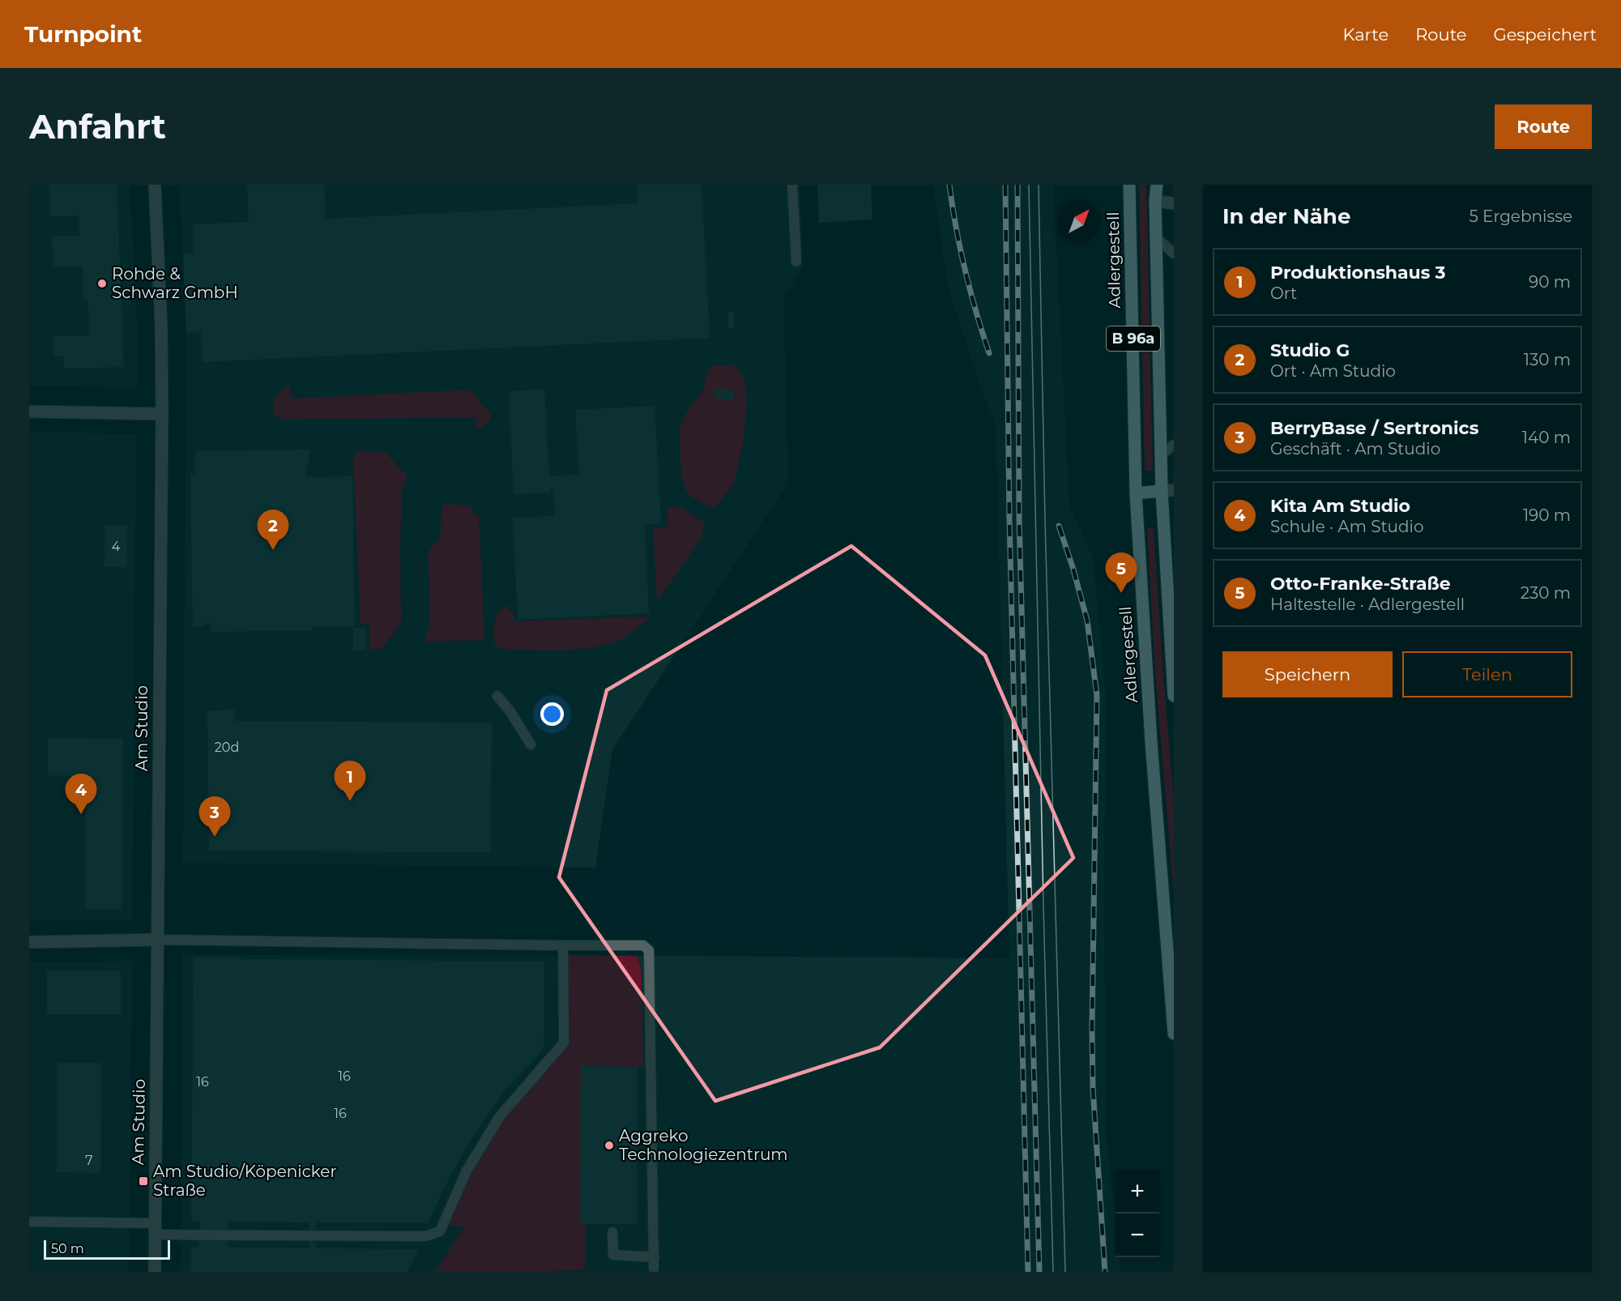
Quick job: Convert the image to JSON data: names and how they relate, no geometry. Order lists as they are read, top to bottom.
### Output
{
  "streets": {
    "main road": ["Adlergestell", "B 96a"],
    "street": ["Am Studio"]
  },
  "places": {
    "other": ["Rohde & Schwarz GmbH", "Aggreko Technologiezentrum"],
    "transit": ["Am Studio/Köpenicker Straße"]
  },
  "house_numbers": [
    "4",
    "20d",
    "16",
    "16",
    "16",
    "7"
  ],
  "scale_bar": "50 m",
  "north": "top right",
  "page": {
    "header": "Turnpoint",
    "nav": ["Karte", "Route", "Gespeichert"],
    "buttons": [
      "Route",
      ["Speichern", "Teilen"]
    ],
    "title": "Anfahrt",
    "heading": ["In der Nähe", "5 Ergebnisse"],
    "list": [
      {
        "mark": "1",
        "name": "Produktionshaus 3",
        "note": "Ort",
        "value": "90 m"
      },
      {
        "mark": "2",
        "name": "Studio G",
        "note": "Ort · Am Studio",
        "value": "130 m"
      },
      {
        "mark": "3",
        "name": "BerryBase / Sertronics",
        "note": "Geschäft · Am Studio",
        "value": "140 m"
      },
      {
        "mark": "4",
        "name": "Kita Am Studio",
        "note": "Schule · Am Studio",
        "value": "190 m"
      },
      {
        "mark": "5",
        "name": "Otto-Franke-Straße",
        "note": "Haltestelle · Adlergestell",
        "value": "230 m"
      }
    ],
    "pins": [
      "2",
      "5",
      "1",
      "4",
      "3"
    ],
    "map_buttons": ["+", "−"],
    "scale": "50 m"
  }
}
